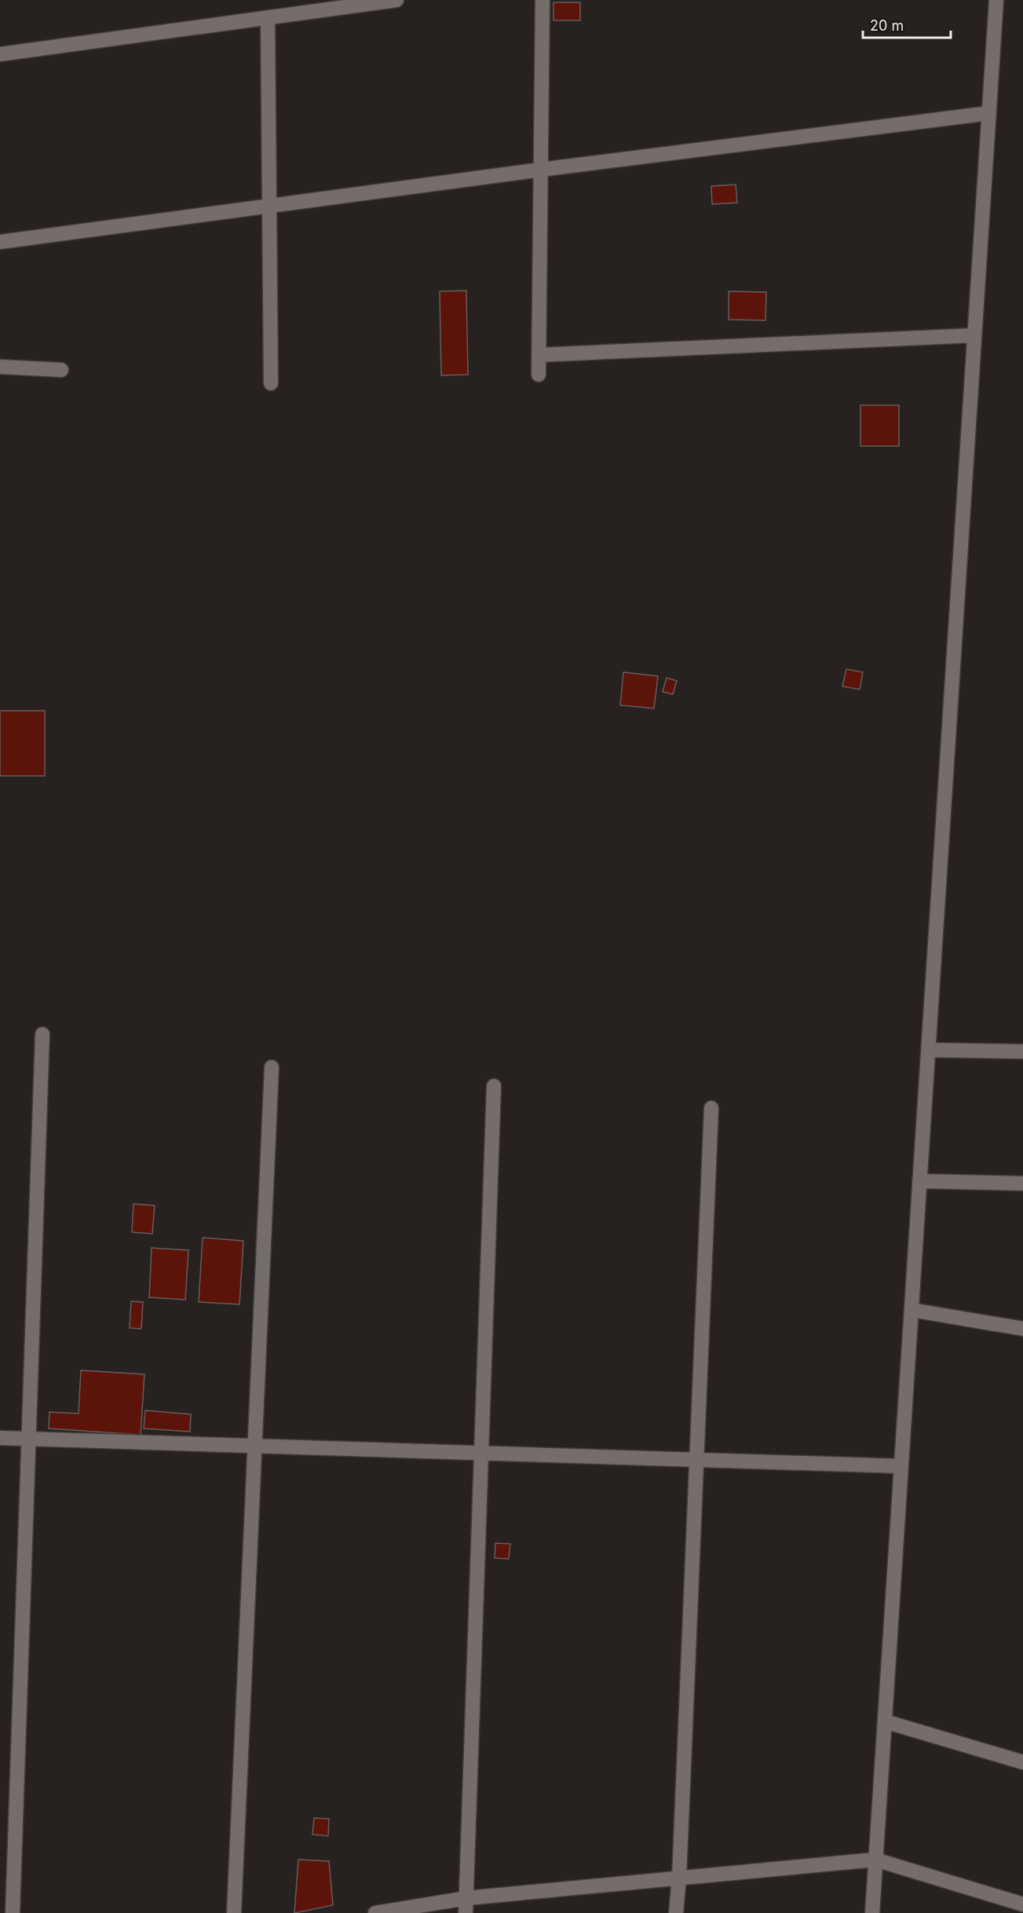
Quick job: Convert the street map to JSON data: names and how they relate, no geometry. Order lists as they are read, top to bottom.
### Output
{
  "scale_bar": "20 m"
}
